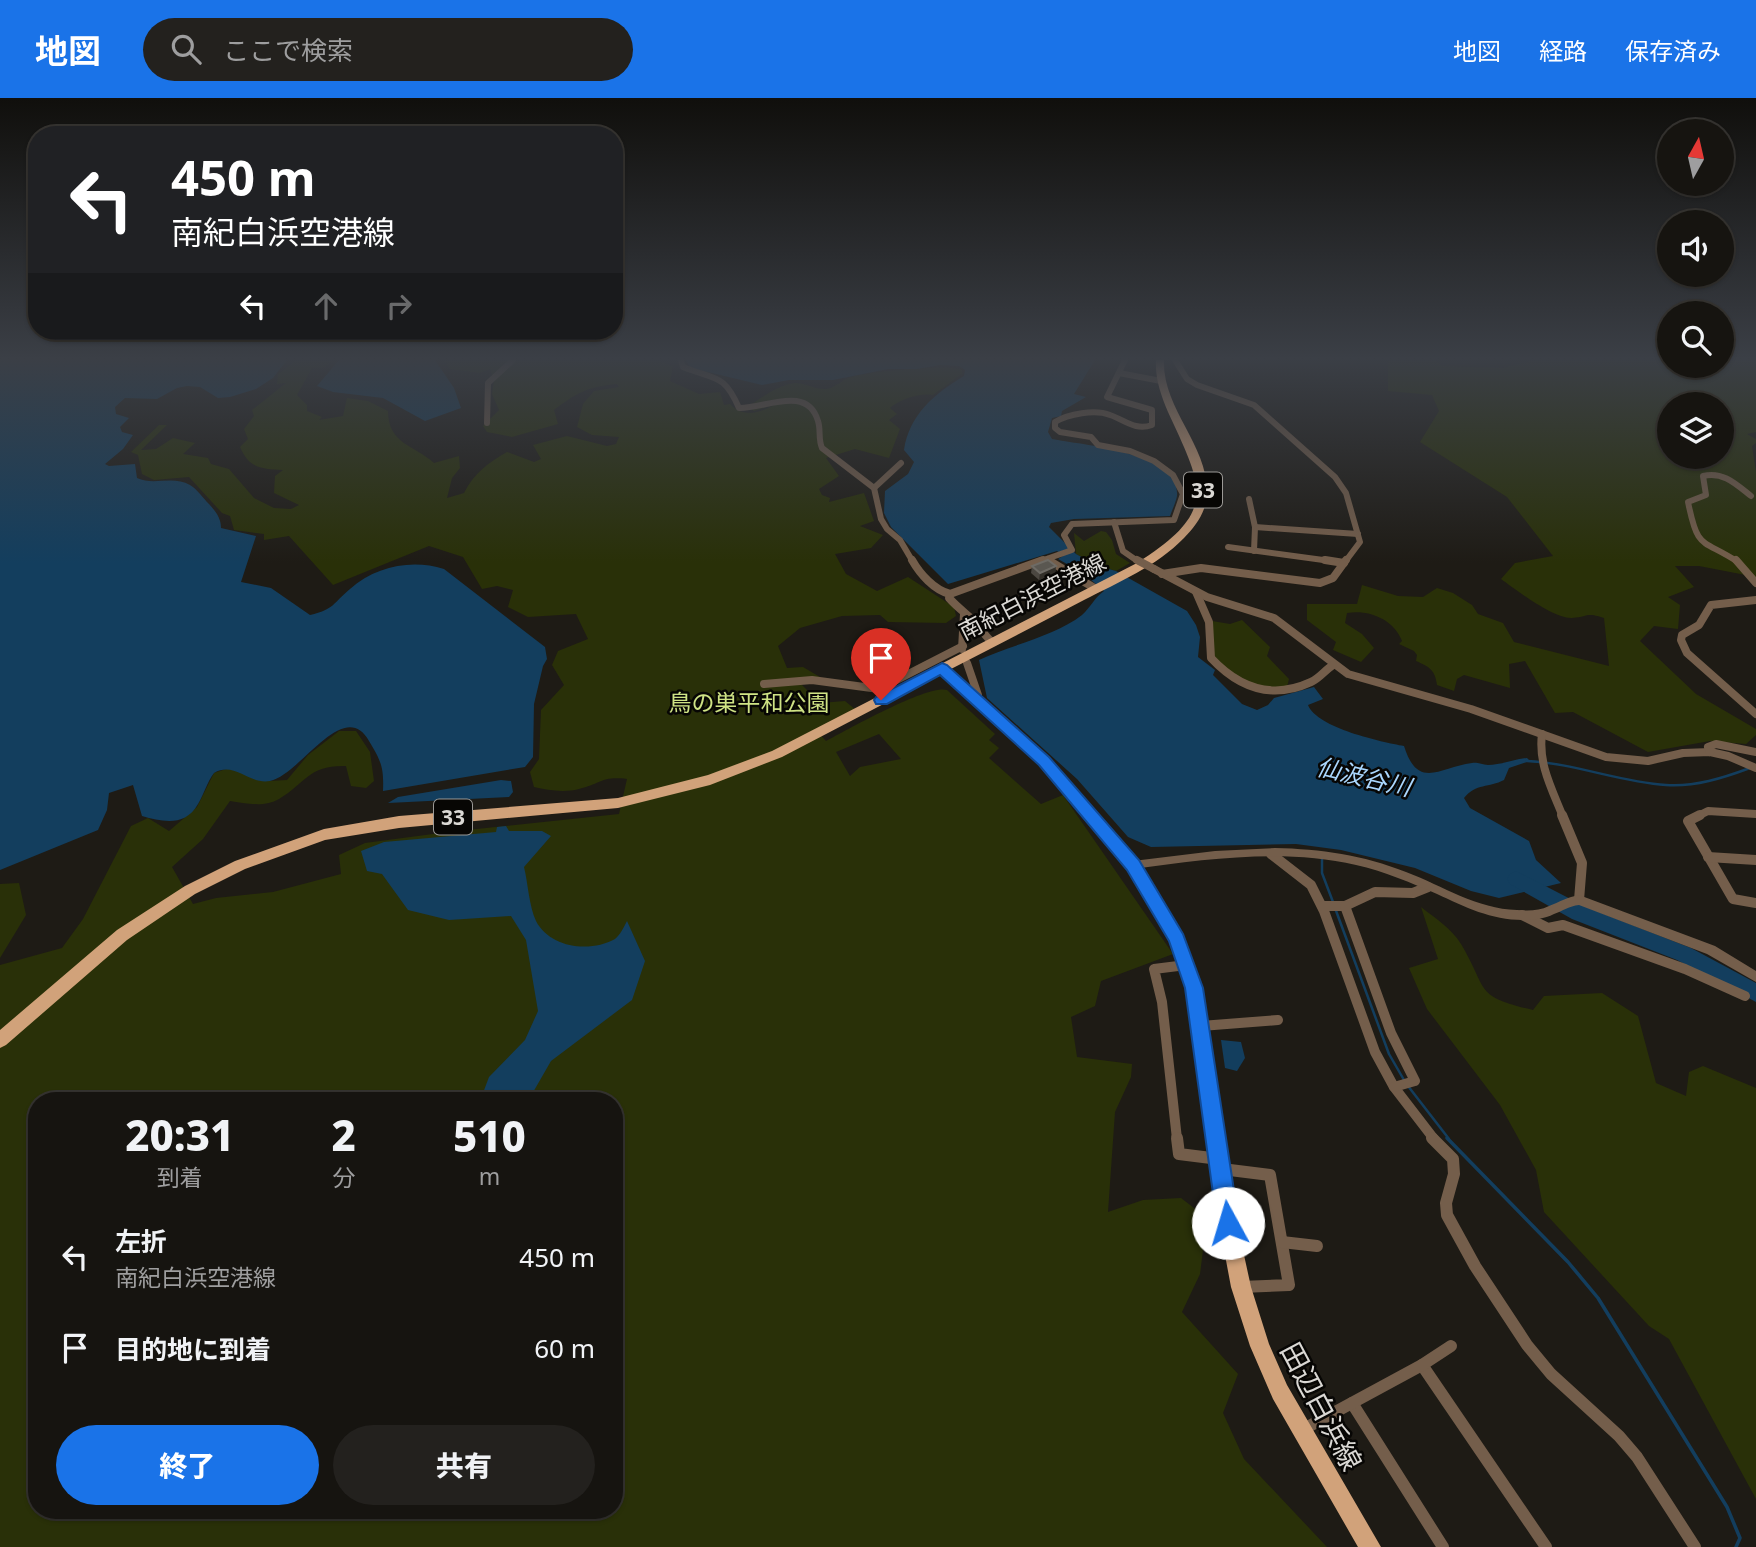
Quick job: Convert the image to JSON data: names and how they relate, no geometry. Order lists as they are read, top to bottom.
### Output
{
  "streets": {
    "main road": ["33", "南紀白浜空港線", "田辺白浜線"]
  },
  "crossings": [
    ["南紀白浜空港線", "田辺白浜線"]
  ],
  "water": ["仙波谷川"],
  "parks": ["鳥の巣平和公園"],
  "north": "top",
  "page": {
    "header": "地図",
    "search": "ここで検索",
    "nav": ["地図", "経路", "保存済み"],
    "turn": ["450 m", "南紀白浜空港線"],
    "eta": [
      "20:31",
      "到着",
      "2",
      "分",
      "510",
      "m"
    ],
    "list": [
      {
        "name": "左折",
        "note": "南紀白浜空港線",
        "value": "450 m"
      },
      {
        "name": "目的地に到着",
        "value": "60 m"
      }
    ],
    "buttons": ["終了", "共有"]
  }
}
